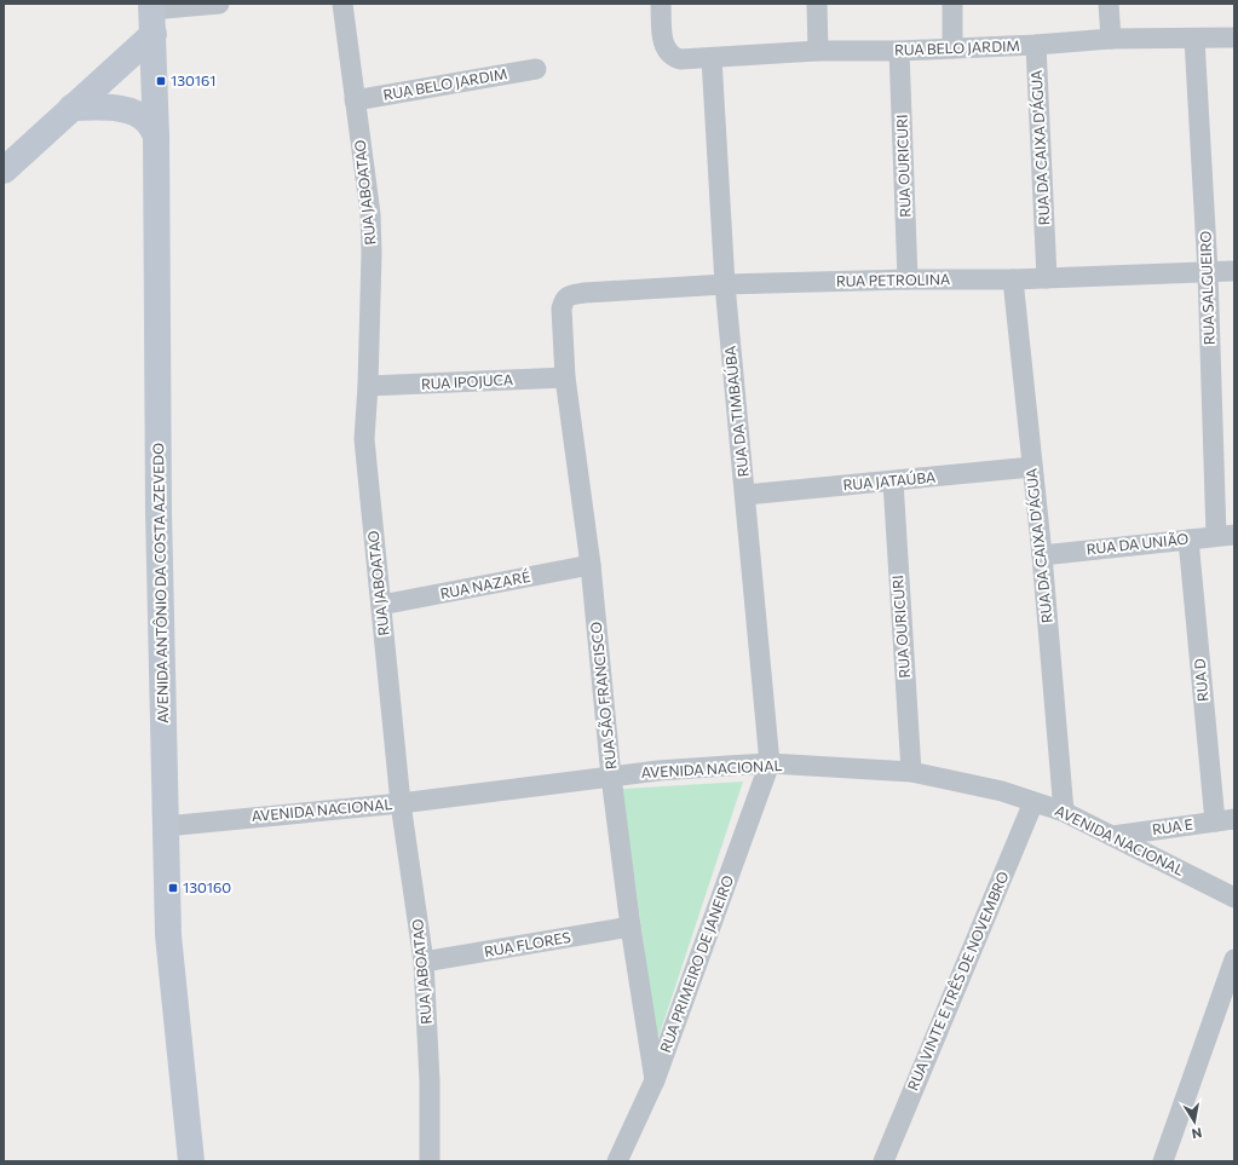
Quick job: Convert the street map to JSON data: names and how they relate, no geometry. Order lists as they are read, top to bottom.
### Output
{
  "streets": {
    "main road": ["AVENIDA ANTÔNIO DA COSTA AZEVEDO"],
    "street": [
      "RUA BELO JARDIM",
      "RUA DA CAIXA D'ÁGUA",
      "RUA OURICURI",
      "RUA JABOATAO",
      "RUA PETROLINA",
      "RUA SALGUEIRO",
      "RUA IPOJUCA",
      "RUA DA TIMBAÚBA",
      "RUA JATAÚBA",
      "RUA DA UNIÃO",
      "RUA NAZARÉ",
      "RUA D",
      "RUA SÃO FRANCISCO",
      "AVENIDA NACIONAL",
      "RUA E",
      "RUA FLORES",
      "RUA PRIMEIRO DE JANEIRO",
      "RUA VINTE E TRÊS DE NOVEMBRO"
    ]
  },
  "crossings": [
    ["RUA BELO JARDIM", "RUA DA CAIXA D'ÁGUA"],
    ["RUA BELO JARDIM", "RUA OURICURI"],
    ["RUA BELO JARDIM", "RUA JABOATAO"],
    ["RUA BELO JARDIM", "RUA SALGUEIRO"],
    ["RUA BELO JARDIM", "RUA DA TIMBAÚBA"],
    ["RUA DA CAIXA D'ÁGUA", "RUA PETROLINA"],
    ["RUA DA CAIXA D'ÁGUA", "RUA JATAÚBA"],
    ["RUA DA CAIXA D'ÁGUA", "RUA DA UNIÃO"],
    ["RUA DA CAIXA D'ÁGUA", "AVENIDA NACIONAL"],
    ["RUA OURICURI", "RUA PETROLINA"],
    ["RUA OURICURI", "RUA JATAÚBA"],
    ["RUA OURICURI", "AVENIDA NACIONAL"],
    ["RUA JABOATAO", "RUA IPOJUCA"],
    ["RUA JABOATAO", "RUA NAZARÉ"],
    ["RUA JABOATAO", "AVENIDA NACIONAL"],
    ["RUA JABOATAO", "RUA FLORES"],
    ["RUA PETROLINA", "RUA SALGUEIRO"],
    ["RUA PETROLINA", "RUA DA TIMBAÚBA"],
    ["RUA PETROLINA", "RUA SÃO FRANCISCO"],
    ["RUA SALGUEIRO", "RUA DA UNIÃO"],
    ["RUA IPOJUCA", "RUA SÃO FRANCISCO"],
    ["RUA DA TIMBAÚBA", "RUA JATAÚBA"],
    ["RUA DA TIMBAÚBA", "AVENIDA NACIONAL"],
    ["RUA DA TIMBAÚBA", "RUA PRIMEIRO DE JANEIRO"],
    ["RUA DA UNIÃO", "RUA D"],
    ["AVENIDA ANTÔNIO DA COSTA AZEVEDO", "AVENIDA NACIONAL"],
    ["RUA NAZARÉ", "RUA SÃO FRANCISCO"],
    ["RUA D", "RUA E"],
    ["RUA SÃO FRANCISCO", "AVENIDA NACIONAL"],
    ["RUA SÃO FRANCISCO", "RUA FLORES"],
    ["RUA SÃO FRANCISCO", "RUA PRIMEIRO DE JANEIRO"],
    ["AVENIDA NACIONAL", "RUA E"],
    ["AVENIDA NACIONAL", "RUA PRIMEIRO DE JANEIRO"],
    ["AVENIDA NACIONAL", "RUA VINTE E TRÊS DE NOVEMBRO"]
  ],
  "places": {
    "transit": ["130161", "130160"]
  },
  "north": "bottom"
}
